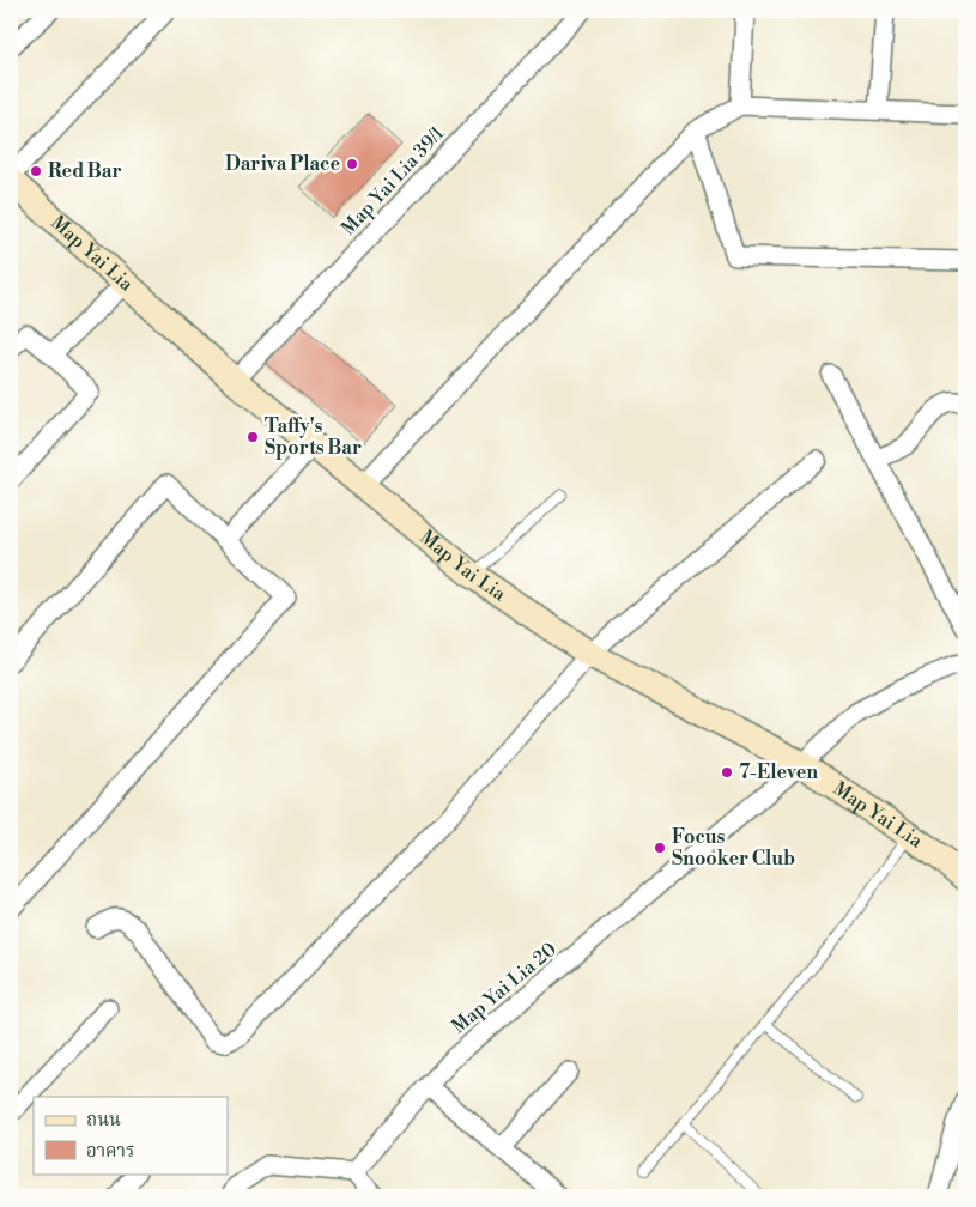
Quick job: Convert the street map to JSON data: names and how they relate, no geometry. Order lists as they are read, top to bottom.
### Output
{
  "streets": {
    "street": ["Map Yai Lia 39/1", "Map Yai Lia", "Map Yai Lia 20"]
  },
  "crossings": [
    ["Map Yai Lia 39/1", "Map Yai Lia"],
    ["Map Yai Lia", "Map Yai Lia 20"]
  ],
  "places": [
    "Dariva Place",
    "Red Bar",
    "Taffy's Sports Bar",
    "7-Eleven",
    "Focus Snooker Club"
  ],
  "legend": ["ถนน", "อาคาร"]
}
